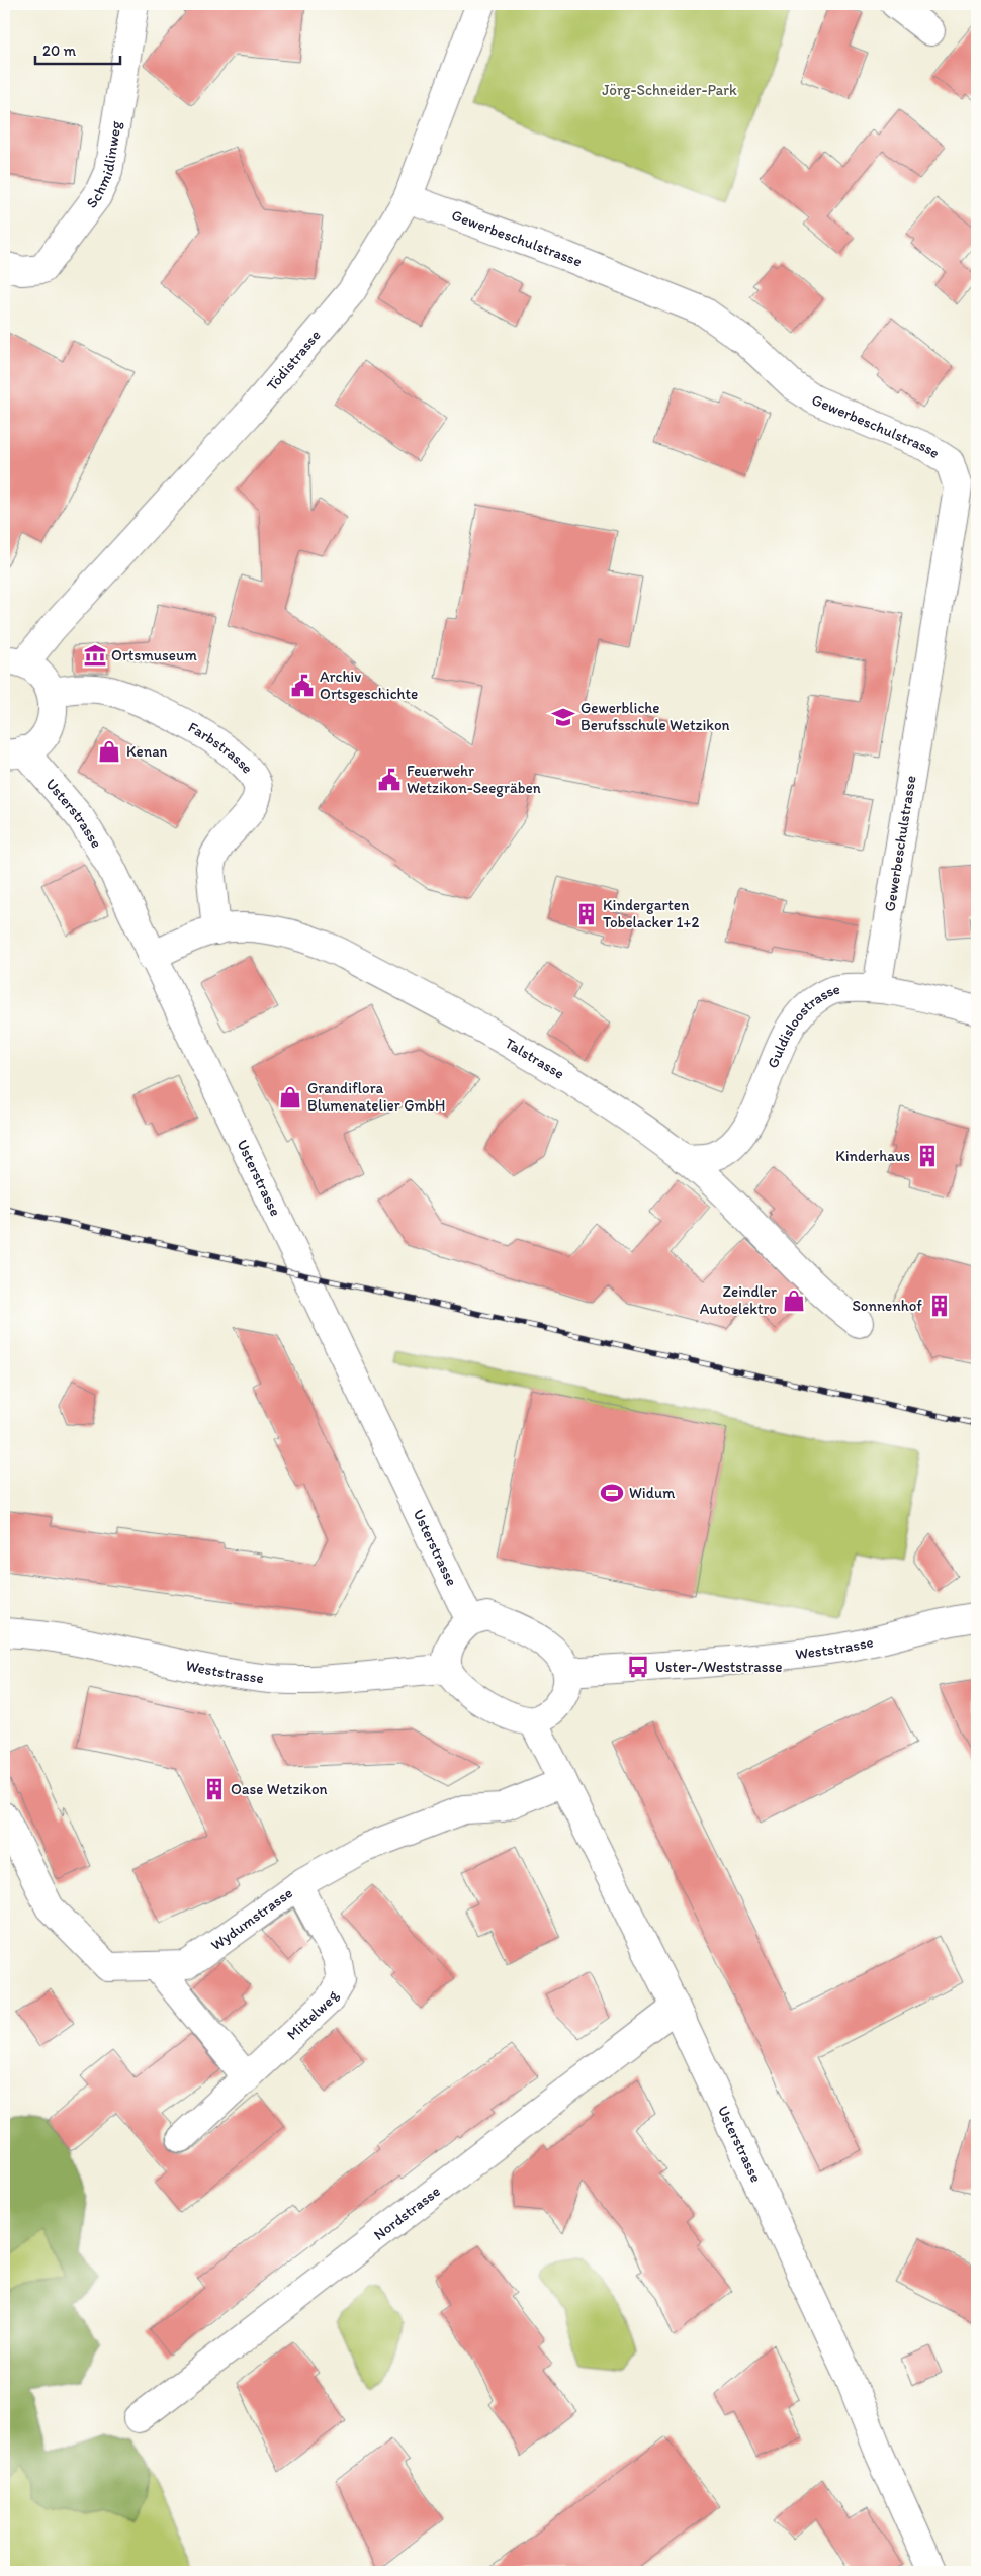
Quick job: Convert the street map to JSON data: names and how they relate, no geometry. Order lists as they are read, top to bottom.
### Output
{
  "streets": {
    "street": [
      "Schmidlinweg",
      "Gewerbeschulstrasse",
      "Tödistrasse",
      "Farbstrasse",
      "Usterstrasse",
      "Guldisloostrasse",
      "Talstrasse",
      "Weststrasse",
      "Wydumstrasse",
      "Mittelweg",
      "Nordstrasse"
    ]
  },
  "crossings": [
    ["Gewerbeschulstrasse", "Tödistrasse"],
    ["Gewerbeschulstrasse", "Guldisloostrasse"],
    ["Farbstrasse", "Talstrasse"],
    ["Usterstrasse", "Talstrasse"],
    ["Usterstrasse", "Weststrasse"],
    ["Usterstrasse", "Wydumstrasse"],
    ["Usterstrasse", "Nordstrasse"],
    ["Guldisloostrasse", "Talstrasse"],
    ["Wydumstrasse", "Mittelweg"]
  ],
  "parks": ["Jörg-Schneider-Park"],
  "places": {
    "museum": ["Ortsmuseum"],
    "public building": ["Archiv Ortsgeschichte", "Feuerwehr Wetzikon-Seegräben"],
    "school or university": ["Gewerbliche Berufsschule Wetzikon"],
    "shop": ["Kenan", "Grandiflora Blumenatelier GmbH", "Zeindler Autoelektro"],
    "building": [
      "Kindergarten Tobelacker 1+2",
      "Kinderhaus",
      "Sonnenhof",
      "Oase Wetzikon"
    ],
    "sports": ["Widum"],
    "bus stop": ["Uster-/Weststrasse"]
  },
  "scale_bar": "20 m"
}
